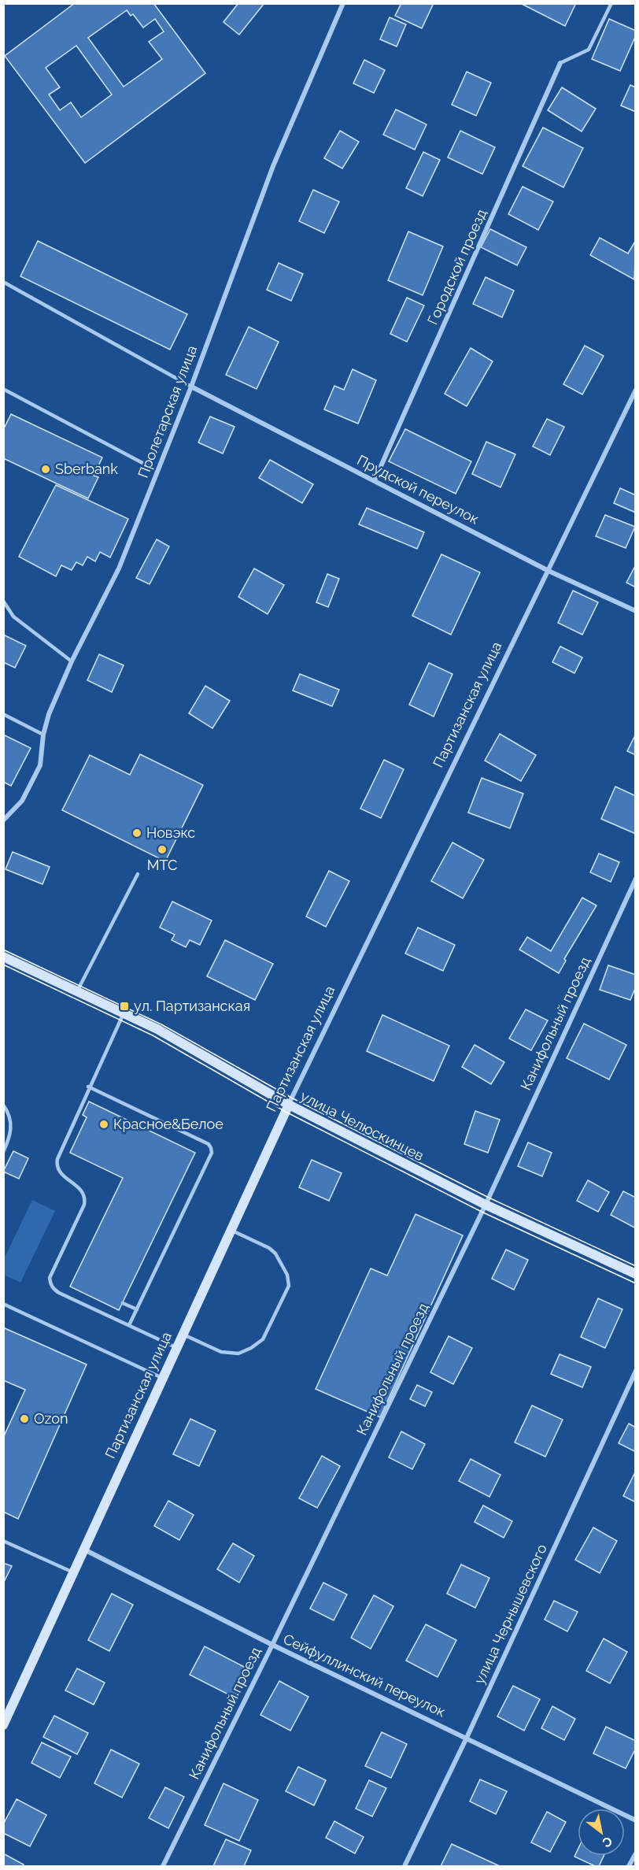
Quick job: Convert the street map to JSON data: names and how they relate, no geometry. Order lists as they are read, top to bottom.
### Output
{
  "streets": {
    "main road": ["Партизанская улица", "улица Челюскинцев"],
    "street": [
      "Городской проезд",
      "Пролетарская улица",
      "Прудской переулок",
      "Канифольный проезд",
      "улица Чернышевского",
      "Сейфуллинский переулок"
    ]
  },
  "crossings": [
    ["Городской проезд", "Прудской переулок"],
    ["Пролетарская улица", "Прудской переулок"],
    ["Прудской переулок", "Партизанская улица"],
    ["Партизанская улица", "улица Челюскинцев"],
    ["Партизанская улица", "Сейфуллинский переулок"],
    ["Канифольный проезд", "улица Челюскинцев"],
    ["Канифольный проезд", "Сейфуллинский переулок"],
    ["улица Чернышевского", "Сейфуллинский переулок"]
  ],
  "places": {
    "other": [
      "Sberbank",
      "Новэкс",
      "МТС",
      "Красное&Белое",
      "Ozon"
    ],
    "transit": ["ул. Партизанская"]
  },
  "north": "bottom right"
}
